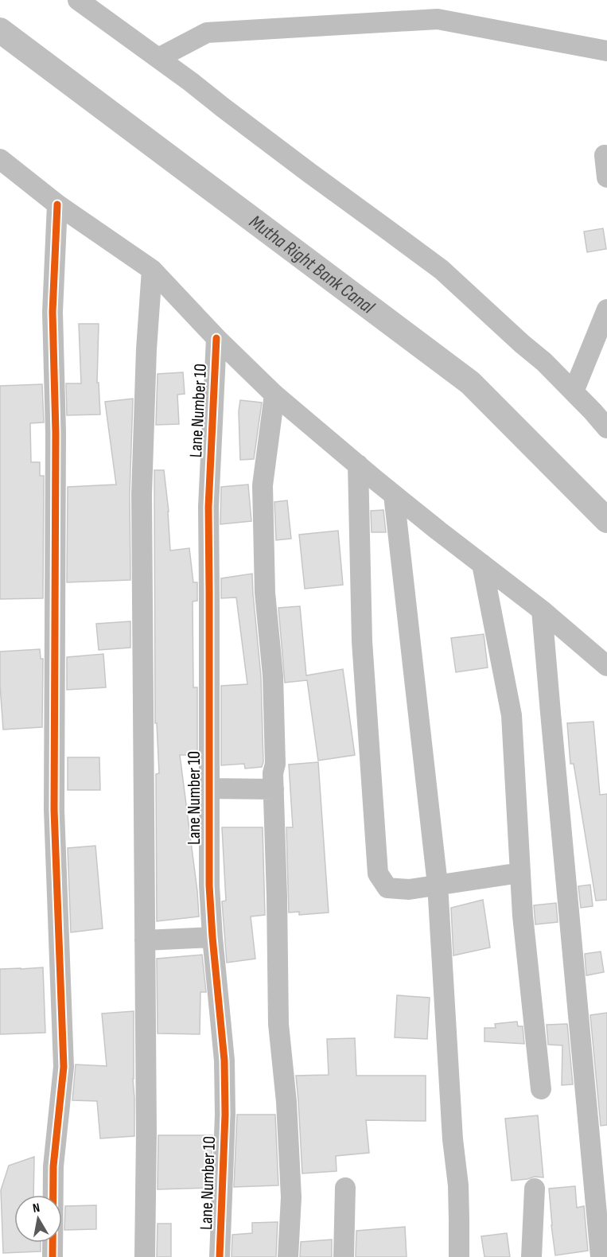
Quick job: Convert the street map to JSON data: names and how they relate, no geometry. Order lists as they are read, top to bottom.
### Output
{
  "streets": {
    "street": ["Lane Number 10"]
  },
  "water": ["Mutha Right Bank Canal"],
  "north": "top"
}
